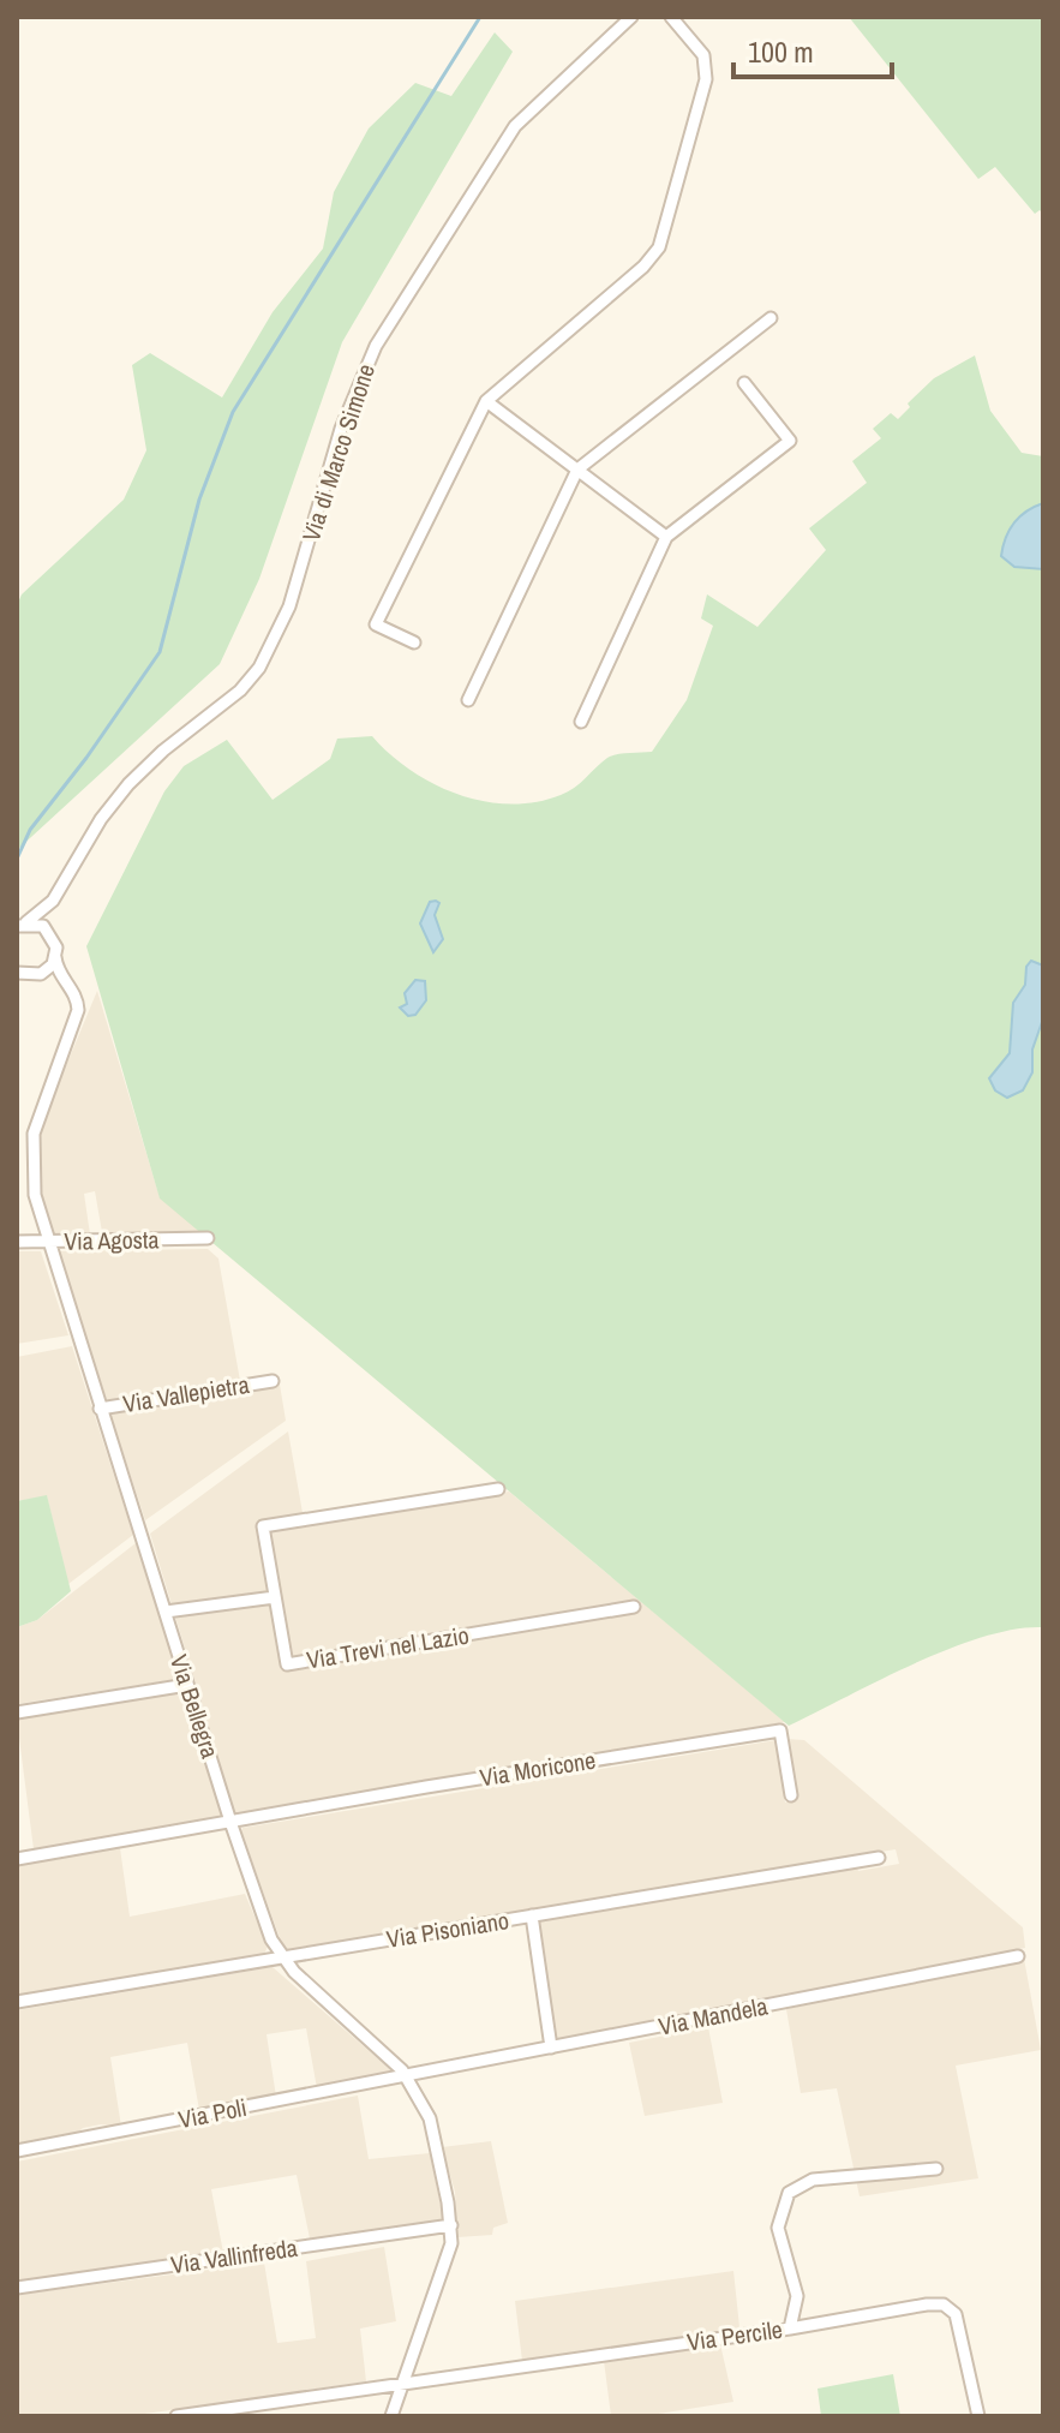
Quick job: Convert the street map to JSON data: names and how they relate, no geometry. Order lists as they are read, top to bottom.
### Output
{
  "streets": {
    "street": [
      "Via di Marco Simone",
      "Via Agosta",
      "Via Vallepietra",
      "Via Trevi nel Lazio",
      "Via Bellegra",
      "Via Moricone",
      "Via Pisoniano",
      "Via Mandela",
      "Via Poli",
      "Via Vallinfreda",
      "Via Percile"
    ]
  },
  "crossings": [
    ["Via di Marco Simone", "Via Bellegra"],
    ["Via Agosta", "Via Bellegra"],
    ["Via Vallepietra", "Via Bellegra"],
    ["Via Bellegra", "Via Moricone"],
    ["Via Bellegra", "Via Pisoniano"],
    ["Via Bellegra", "Via Mandela"],
    ["Via Bellegra", "Via Poli"],
    ["Via Bellegra", "Via Vallinfreda"],
    ["Via Bellegra", "Via Percile"],
    ["Via Mandela", "Via Poli"]
  ],
  "scale_bar": "100 m"
}
